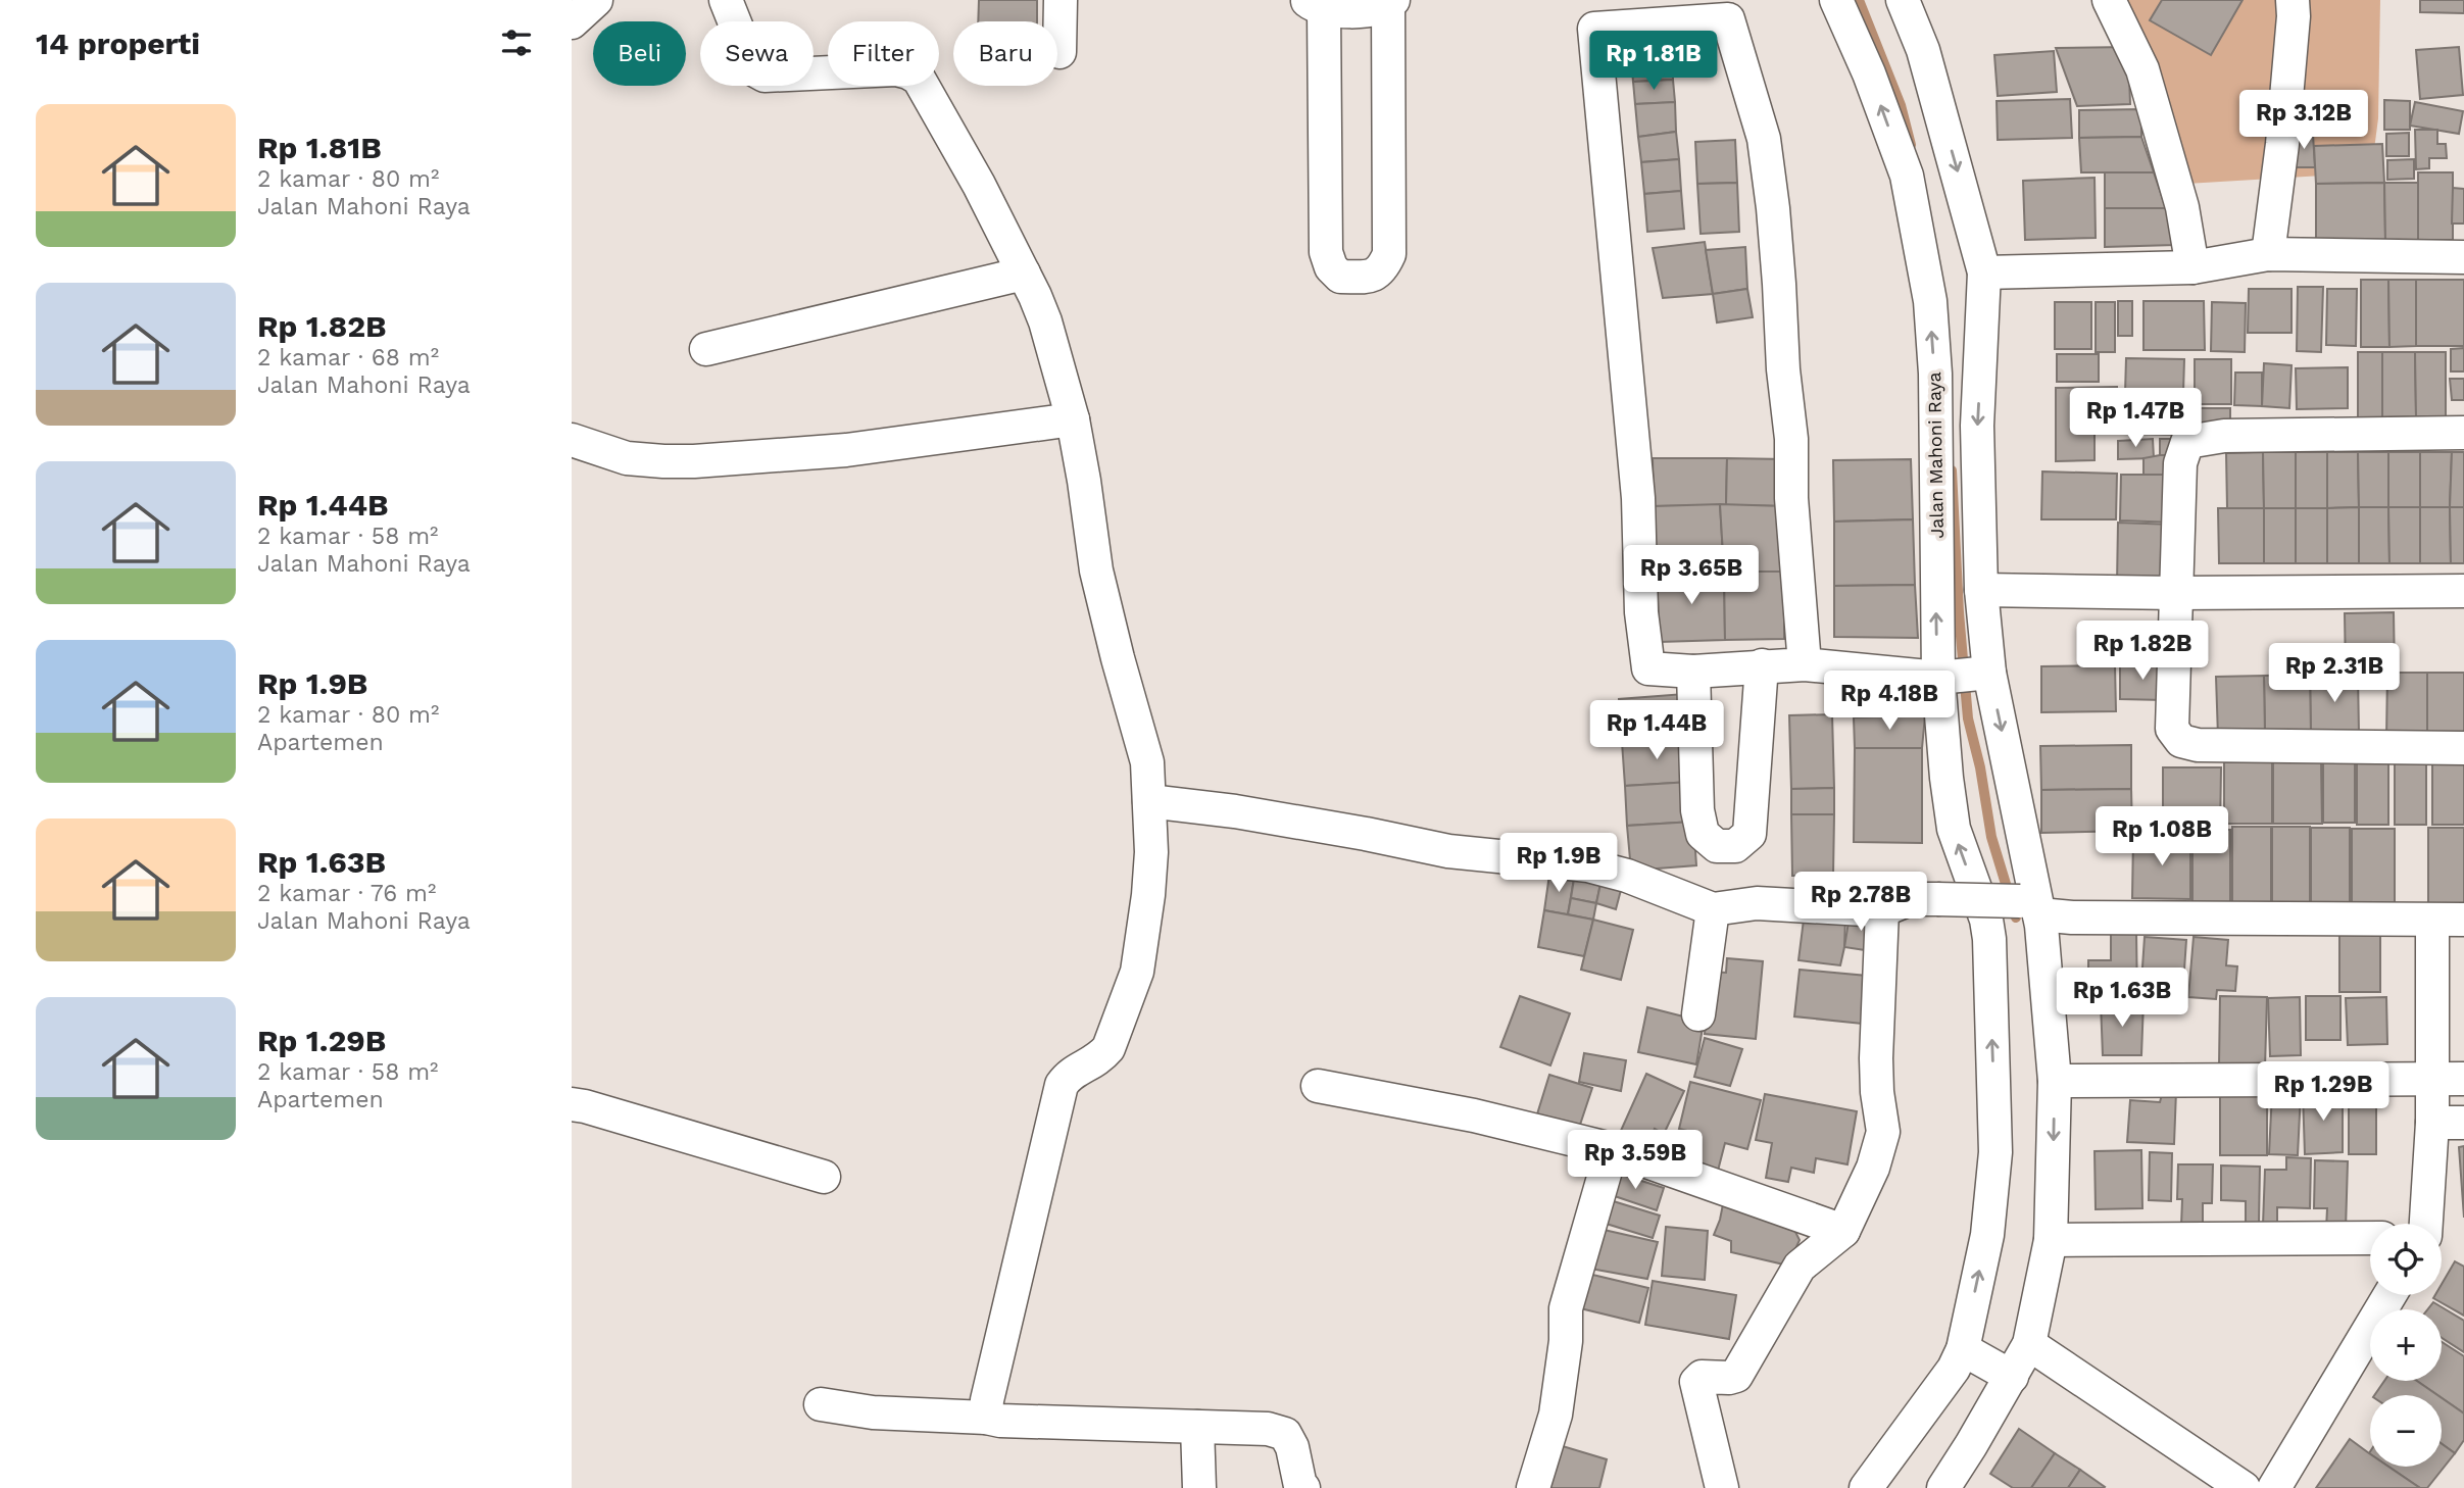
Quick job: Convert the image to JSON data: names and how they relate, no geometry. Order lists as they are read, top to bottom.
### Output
{
  "streets": {
    "street": ["Jalan Mahoni Raya"]
  },
  "page": {
    "heading": "14 properti",
    "chip": [
      "Beli",
      "Sewa",
      "Filter",
      "Baru"
    ],
    "price": [
      "Rp 1.81B",
      "Rp 3.12B",
      "Rp 1.47B",
      "Rp 3.65B",
      "Rp 1.82B",
      "Rp 2.31B",
      "Rp 4.18B",
      "Rp 1.44B",
      "Rp 1.08B",
      "Rp 1.9B",
      "Rp 2.78B",
      "Rp 1.63B",
      "Rp 1.29B",
      "Rp 3.59B"
    ],
    "list": [
      {
        "name": "Rp 1.81B",
        "note": "2 kamar · 80 m² · Jalan Mahoni Raya"
      },
      {
        "name": "Rp 1.82B",
        "note": "2 kamar · 68 m² · Jalan Mahoni Raya"
      },
      {
        "name": "Rp 1.44B",
        "note": "2 kamar · 58 m² · Jalan Mahoni Raya"
      },
      {
        "name": "Rp 1.9B",
        "note": "2 kamar · 80 m² · Apartemen"
      },
      {
        "name": "Rp 1.63B",
        "note": "2 kamar · 76 m² · Jalan Mahoni Raya"
      },
      {
        "name": "Rp 1.29B",
        "note": "2 kamar · 58 m² · Apartemen"
      }
    ],
    "map_buttons": ["+", "−"]
  }
}
